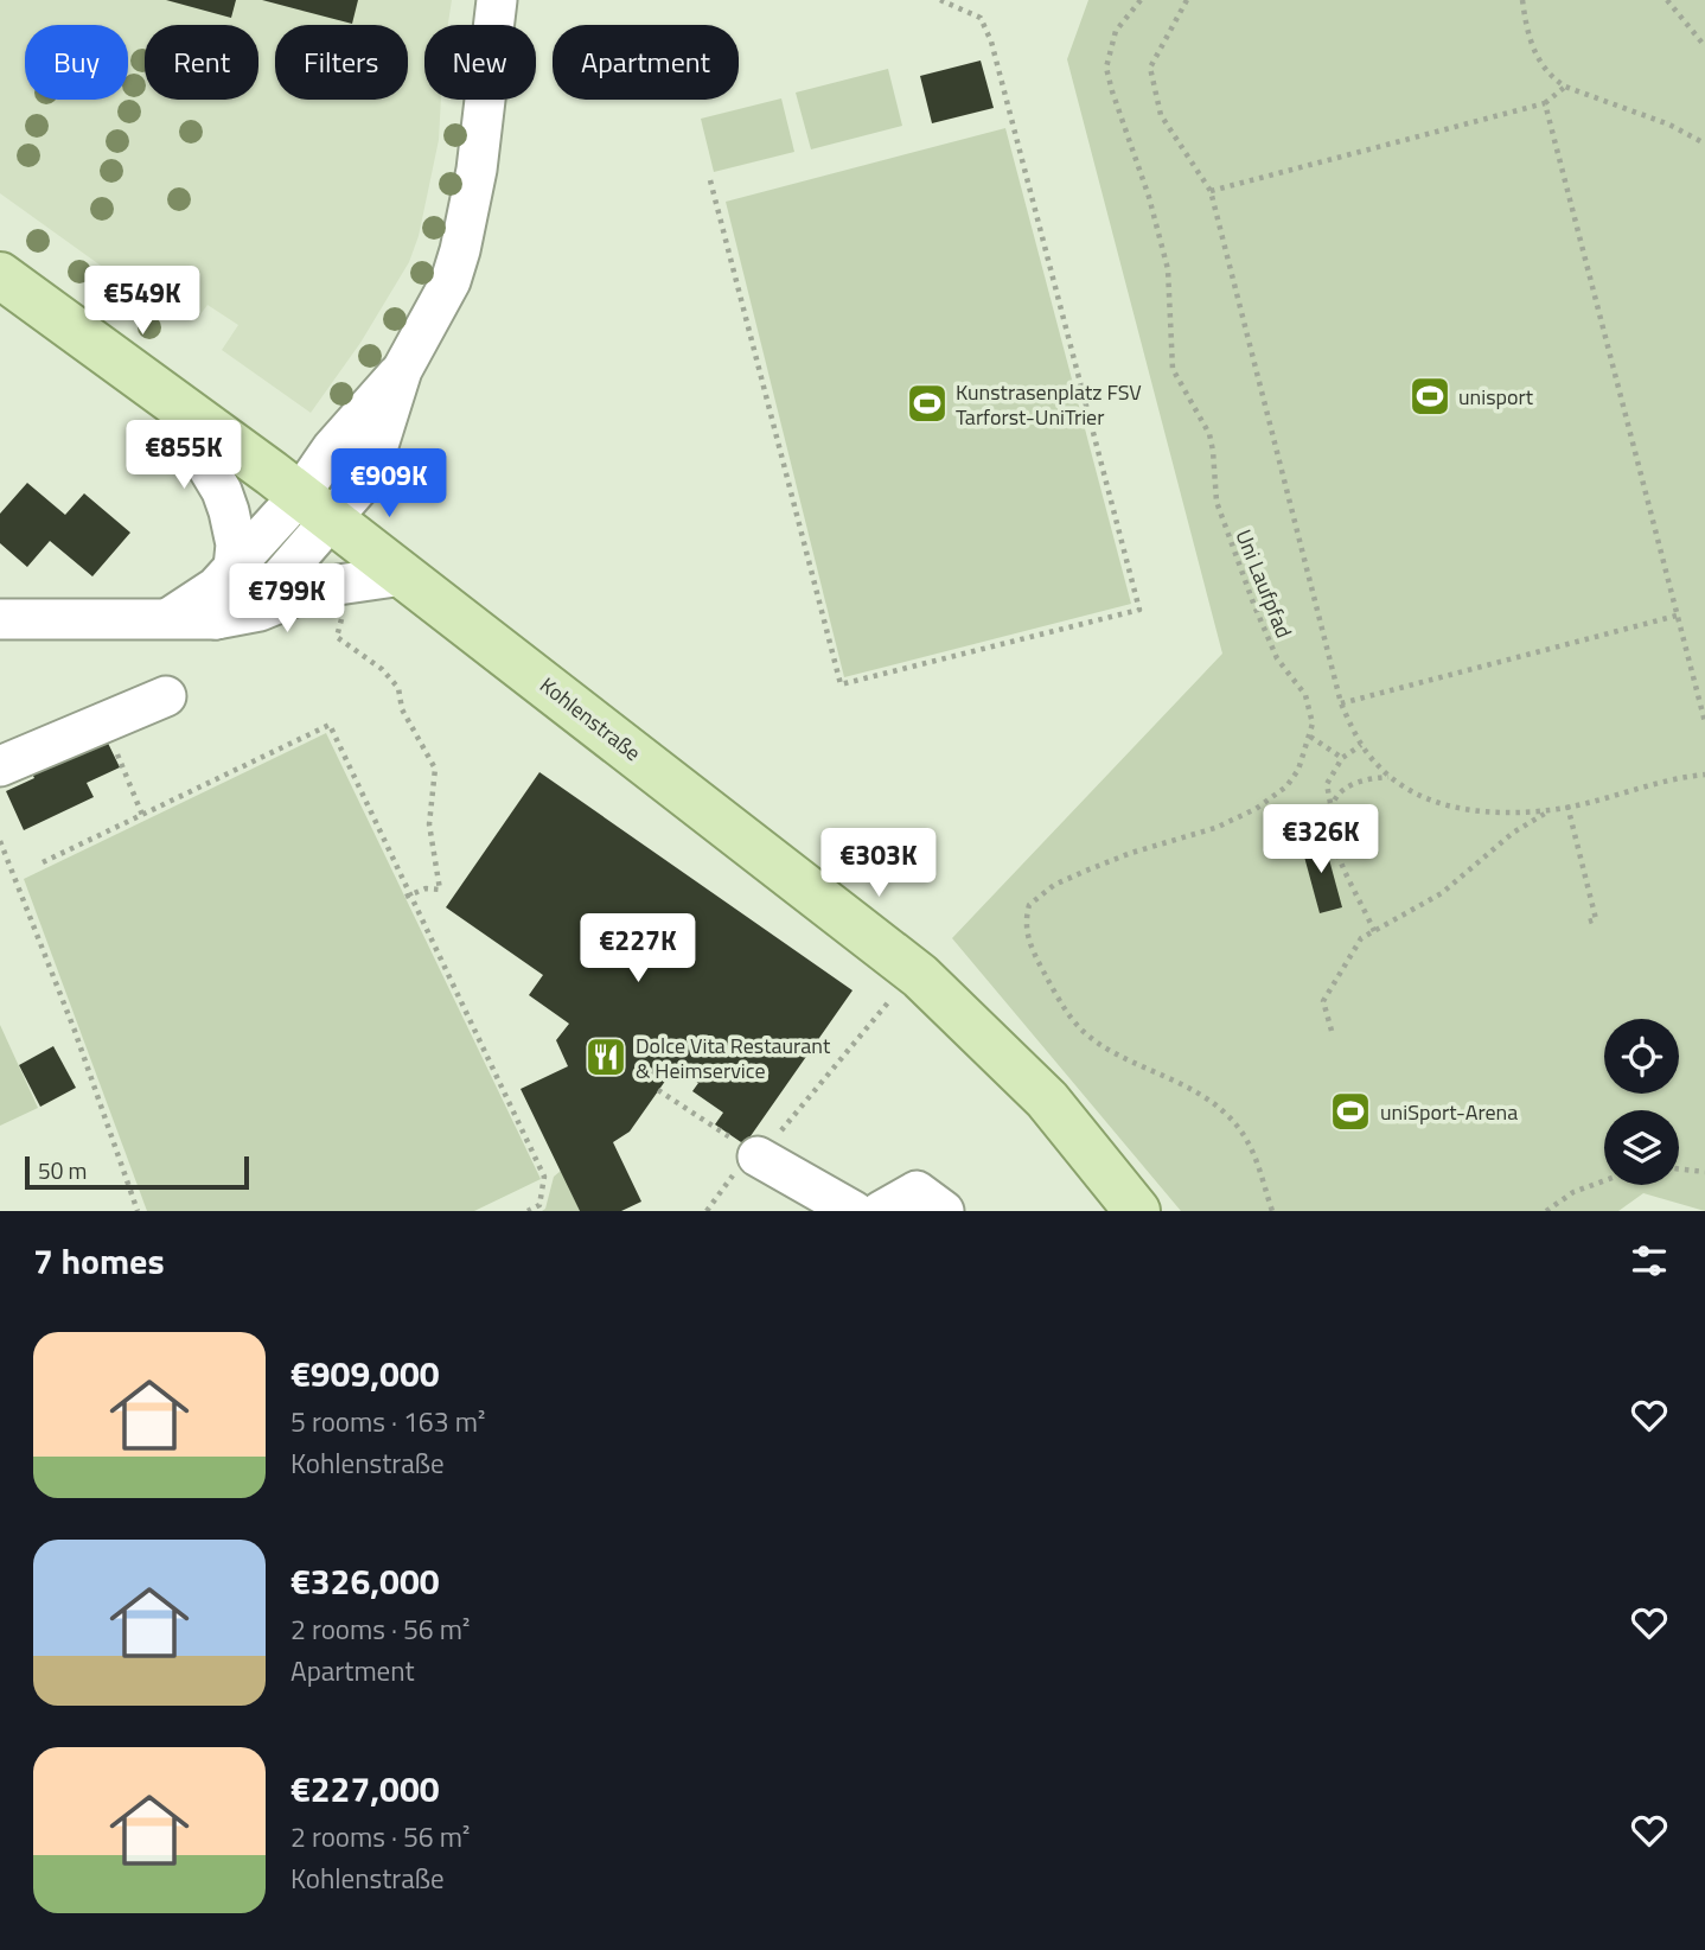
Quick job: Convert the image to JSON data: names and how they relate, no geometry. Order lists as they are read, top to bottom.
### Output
{
  "streets": {
    "main road": ["Kohlenstraße"],
    "path": ["Uni Laufpfad"]
  },
  "places": {
    "sports": ["unisport", "Kunstrasenplatz FSV Tarforst-UniTrier", "uniSport-Arena"],
    "restaurant": ["Dolce Vita Restaurant & Heimservice"]
  },
  "scale_bar": "50 m",
  "page": {
    "chip": [
      "Buy",
      "Rent",
      "Filters",
      "New",
      "Apartment"
    ],
    "price": [
      "€549K",
      "€855K",
      "€909K",
      "€799K",
      "€326K",
      "€303K",
      "€227K"
    ],
    "scale": "50 m",
    "heading": "7 homes",
    "list": [
      {
        "name": "€909,000",
        "note": "5 rooms · 163 m² · Kohlenstraße"
      },
      {
        "name": "€326,000",
        "note": "2 rooms · 56 m² · Apartment"
      },
      {
        "name": "€227,000",
        "note": "2 rooms · 56 m² · Kohlenstraße"
      }
    ]
  }
}
